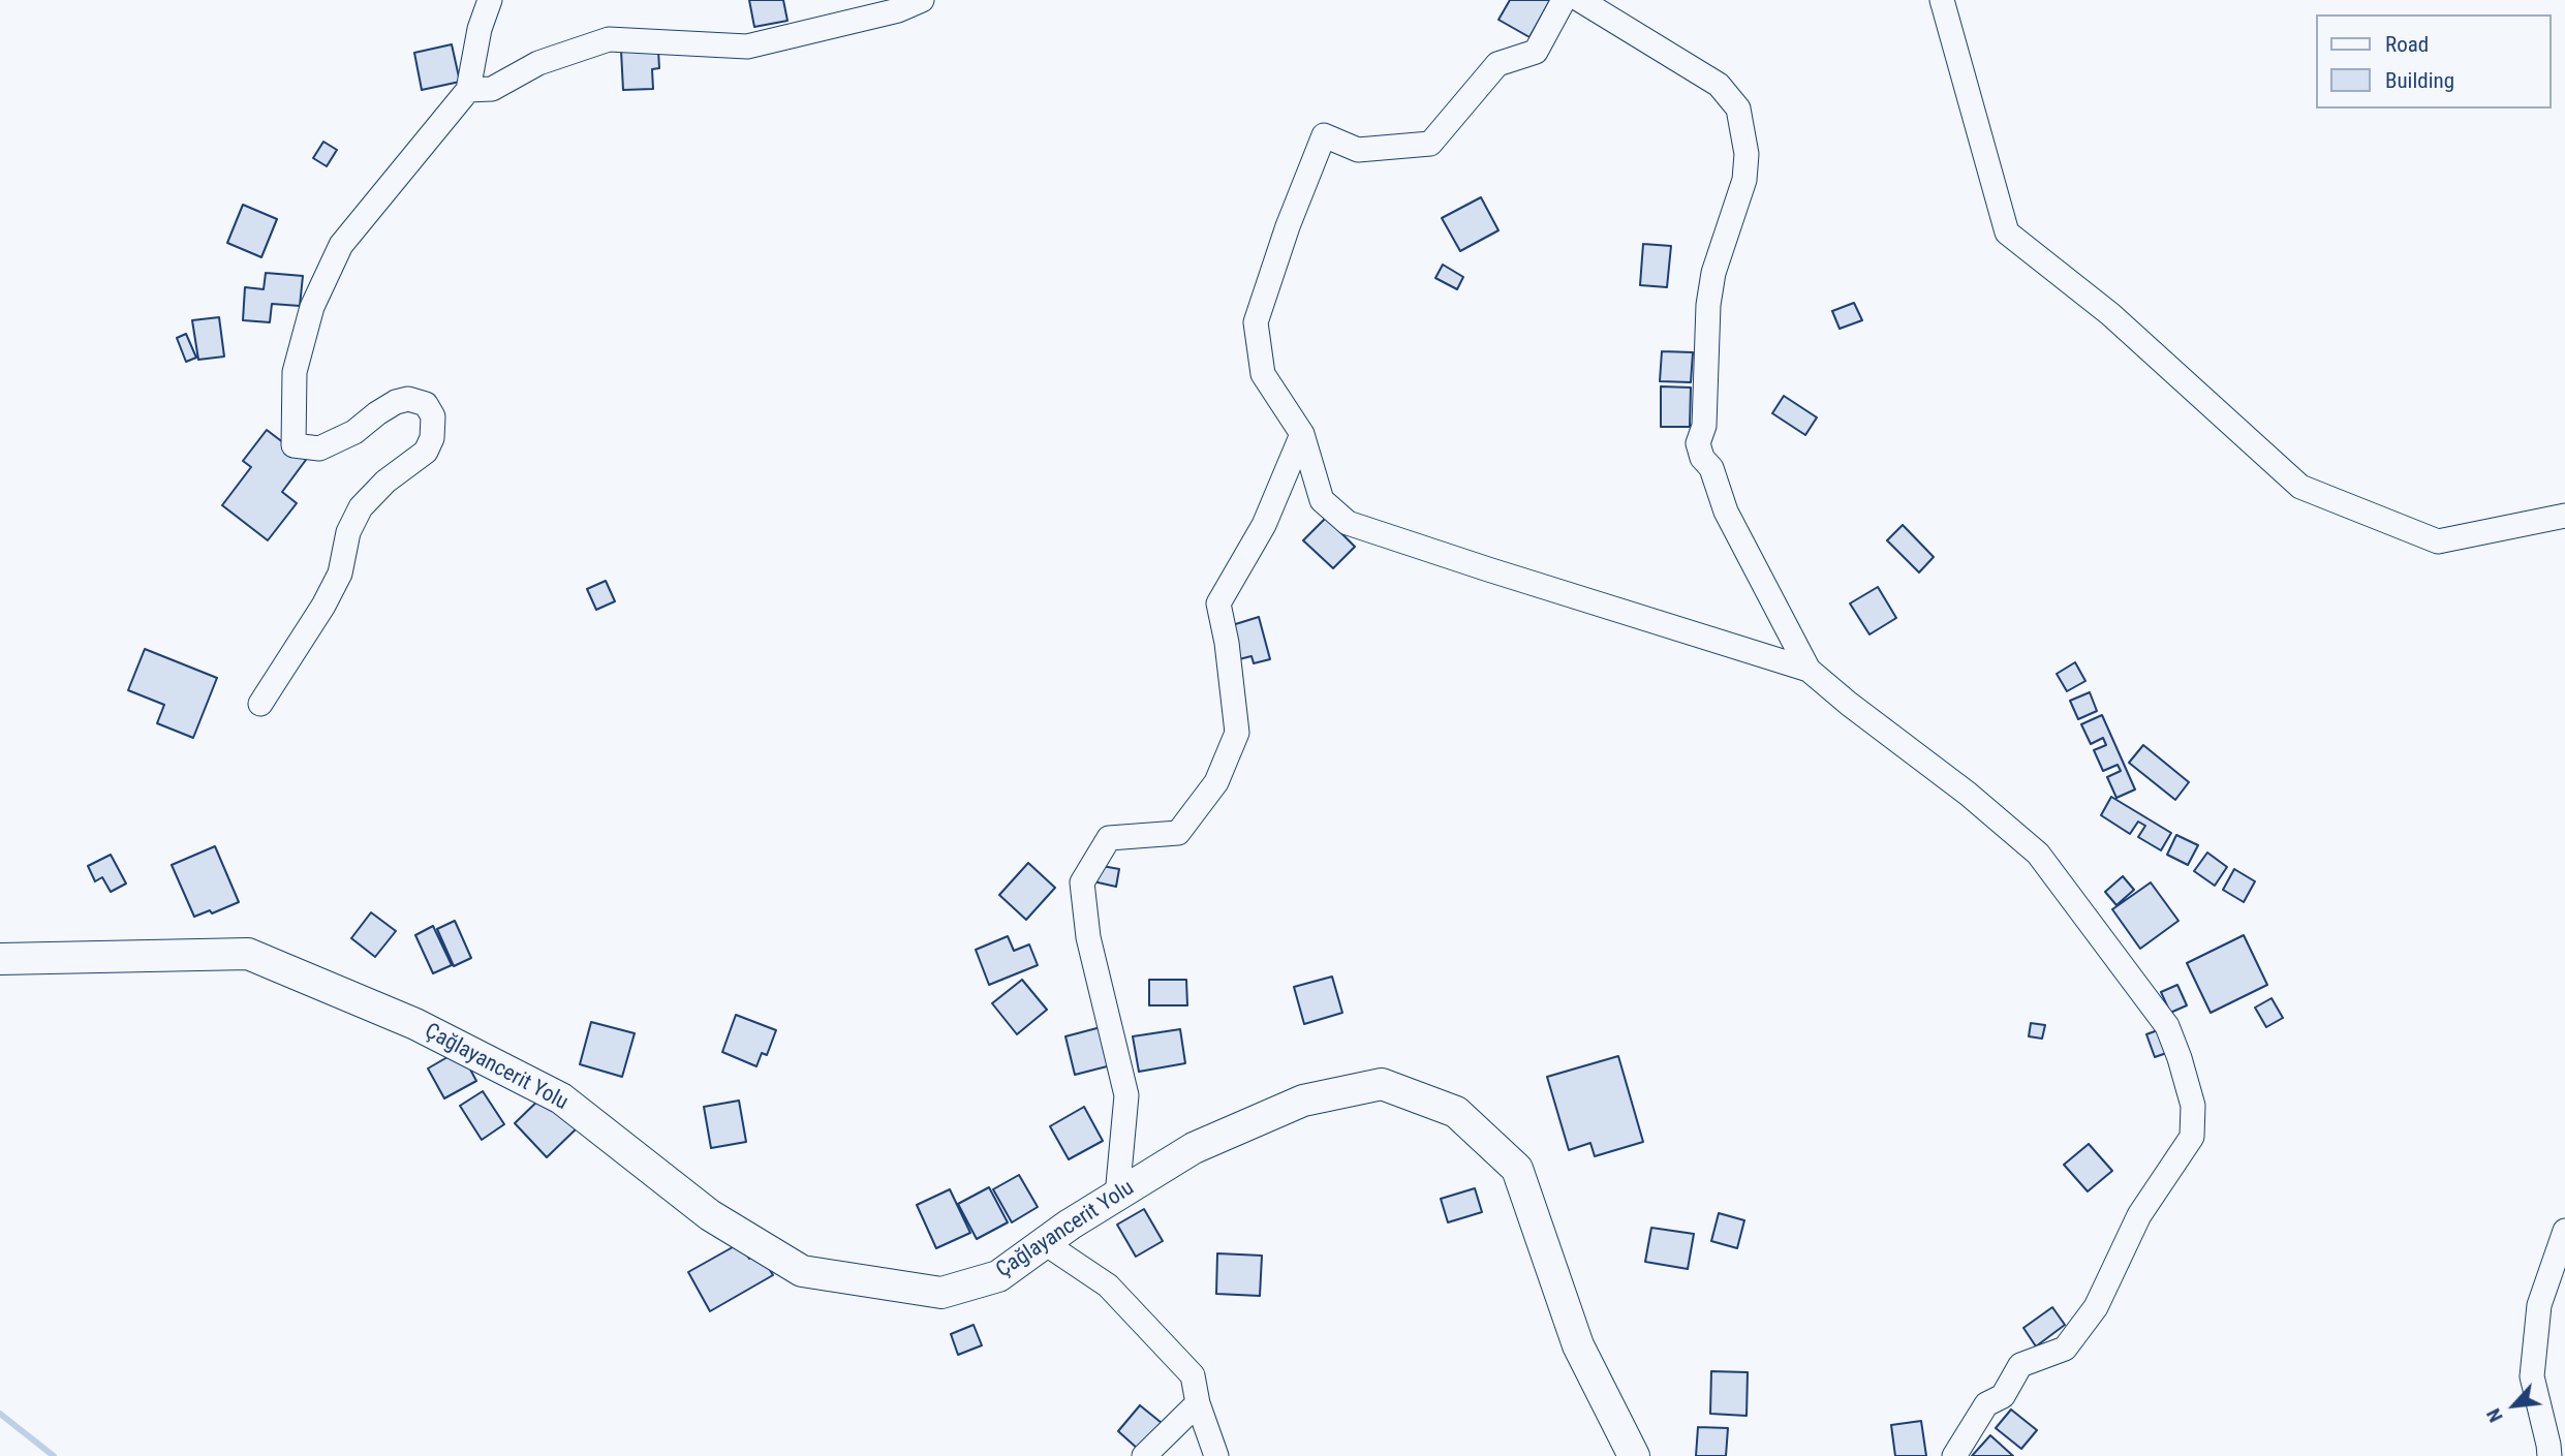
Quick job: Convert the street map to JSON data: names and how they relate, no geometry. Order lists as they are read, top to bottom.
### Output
{
  "streets": {
    "main road": ["Çağlayancerit Yolu"]
  },
  "legend": ["Road", "Building"],
  "north": "bottom left"
}
